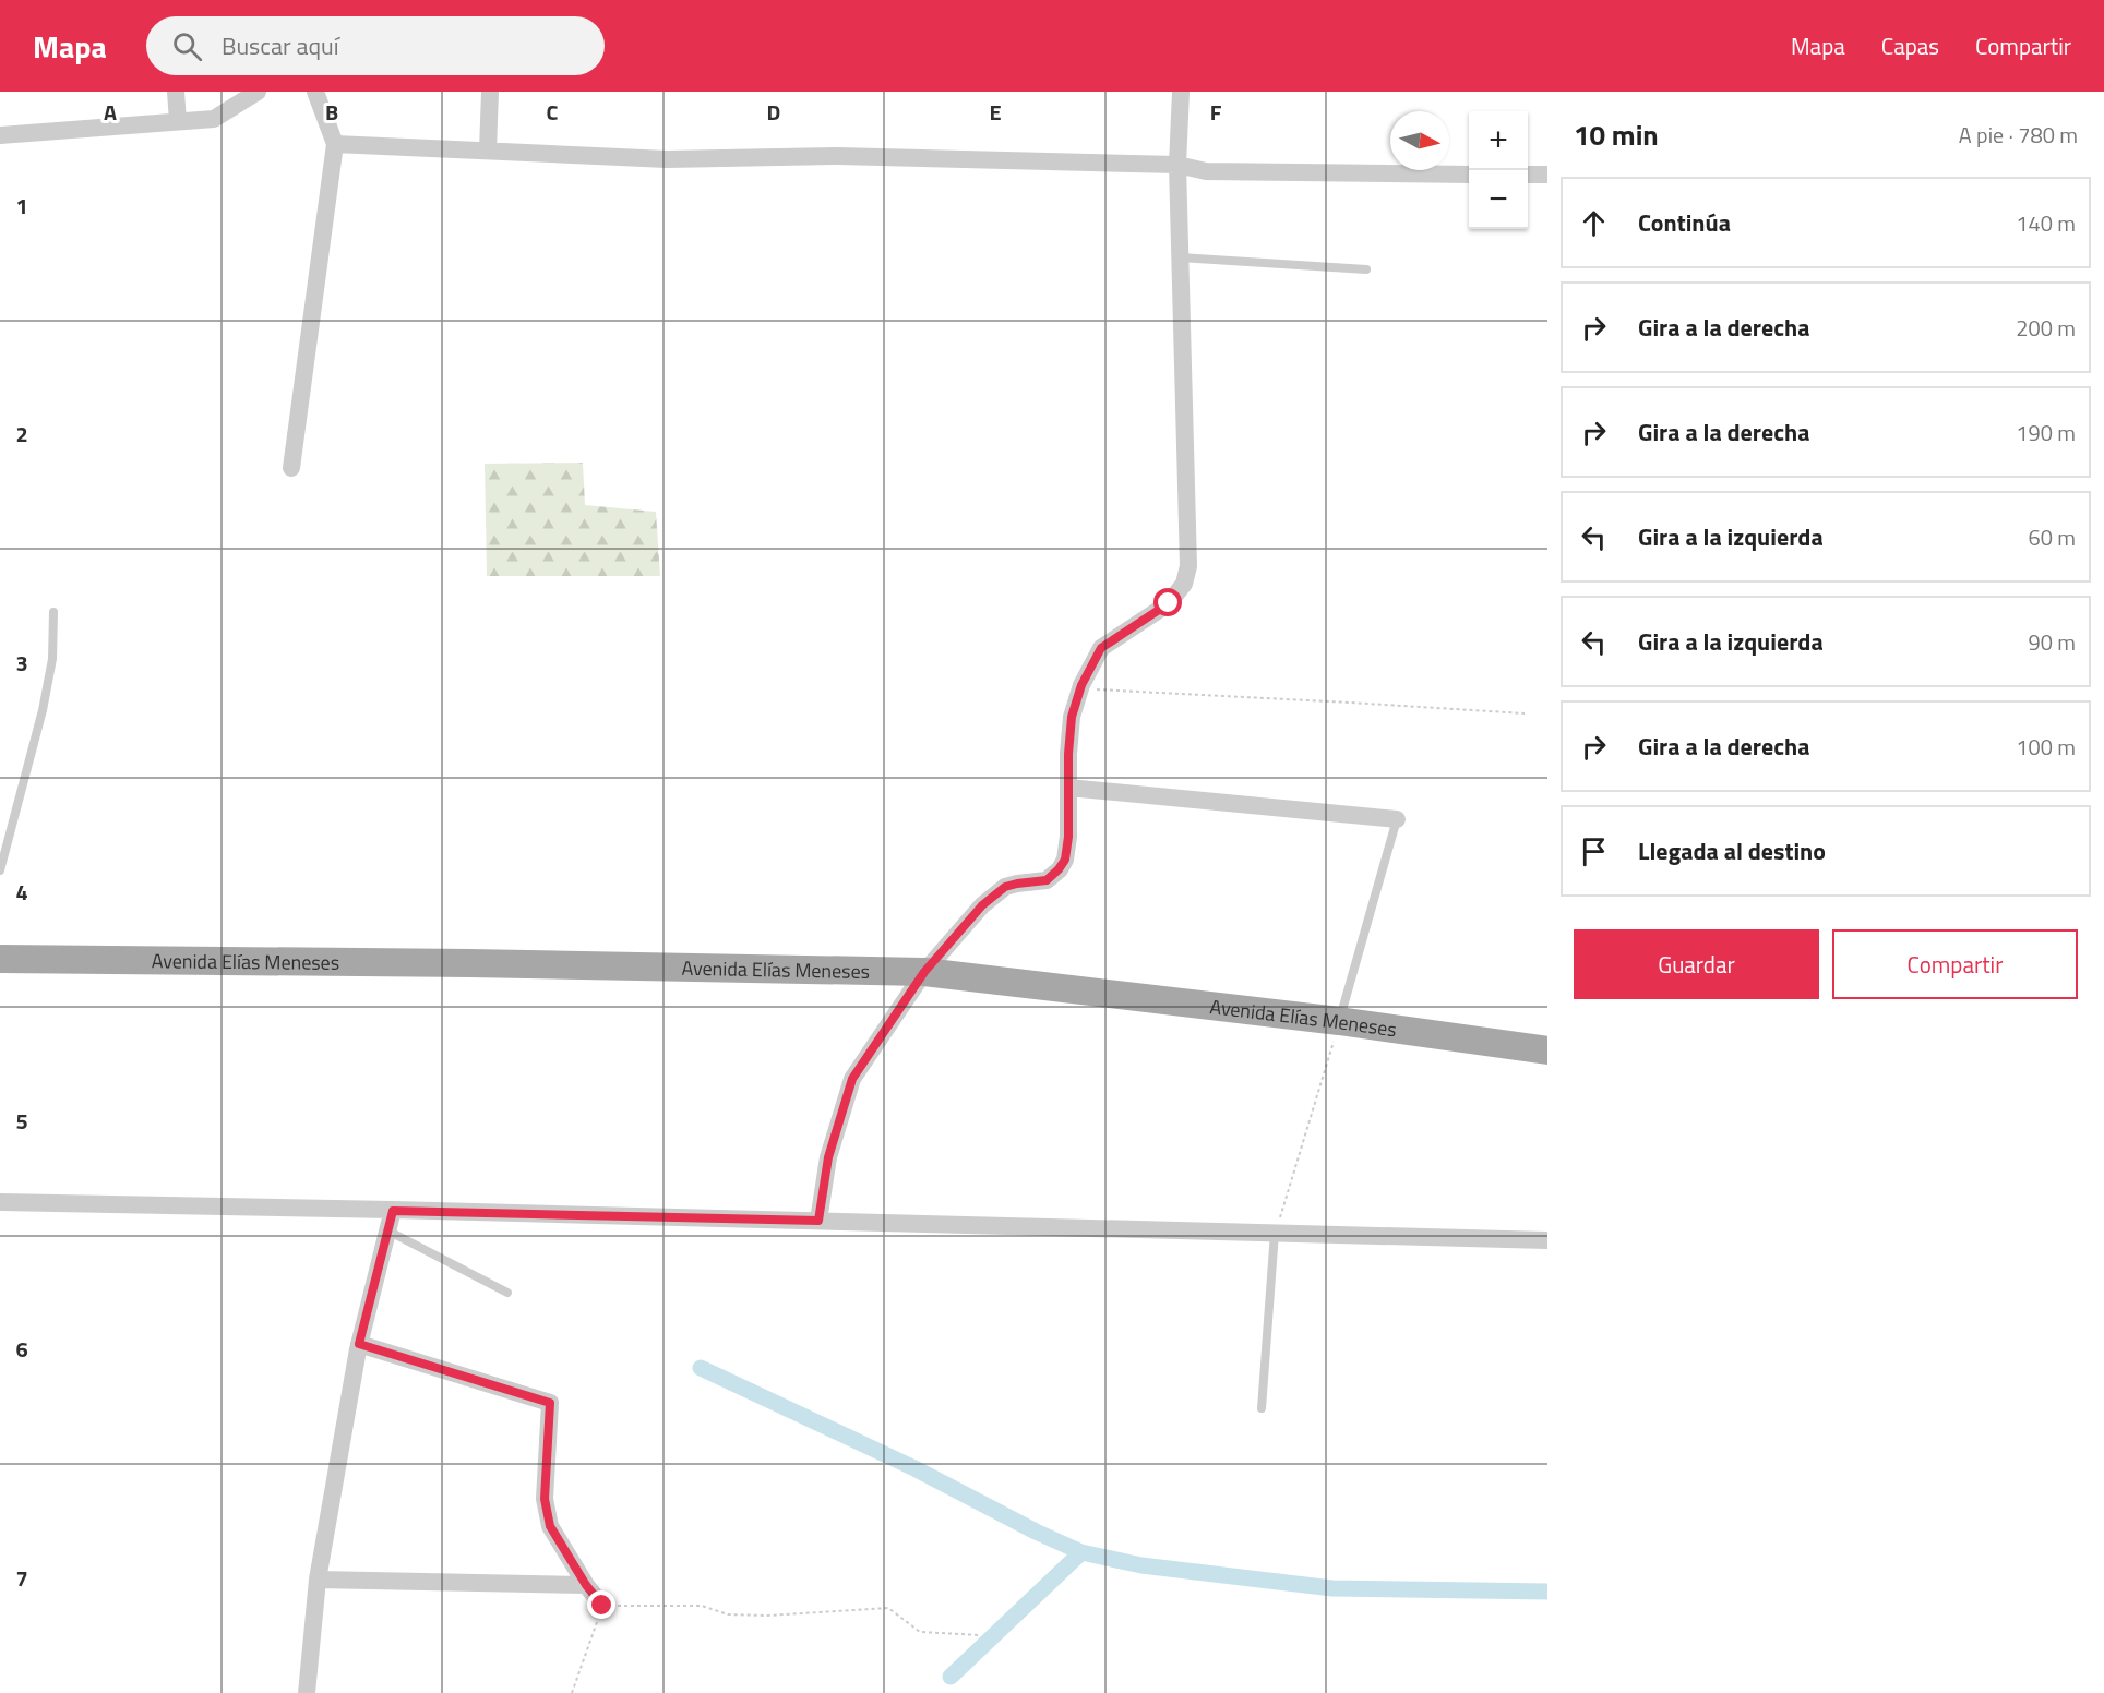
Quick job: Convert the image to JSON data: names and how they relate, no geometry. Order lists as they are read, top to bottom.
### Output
{
  "streets": {
    "main road": ["Avenida Elías Meneses"]
  },
  "north": "right",
  "page": {
    "header": "Mapa",
    "search": "Buscar aquí",
    "nav": ["Mapa", "Capas", "Compartir"],
    "heading": ["10 min", "A pie · 780 m"],
    "map_buttons": ["+", "−"],
    "list": [
      ["Continúa", "140 m"],
      ["Gira a la derecha", "200 m"],
      ["Gira a la derecha", "190 m"],
      ["Gira a la izquierda", "60 m"],
      ["Gira a la izquierda", "90 m"],
      ["Gira a la derecha", "100 m"],
      "Llegada al destino"
    ],
    "buttons": ["Guardar", "Compartir"]
  },
  "grid": {
    "columns": [
      "A",
      "B",
      "C",
      "D",
      "E",
      "F"
    ],
    "rows": [
      "1",
      "2",
      "3",
      "4",
      "5",
      "6",
      "7"
    ]
  }
}
